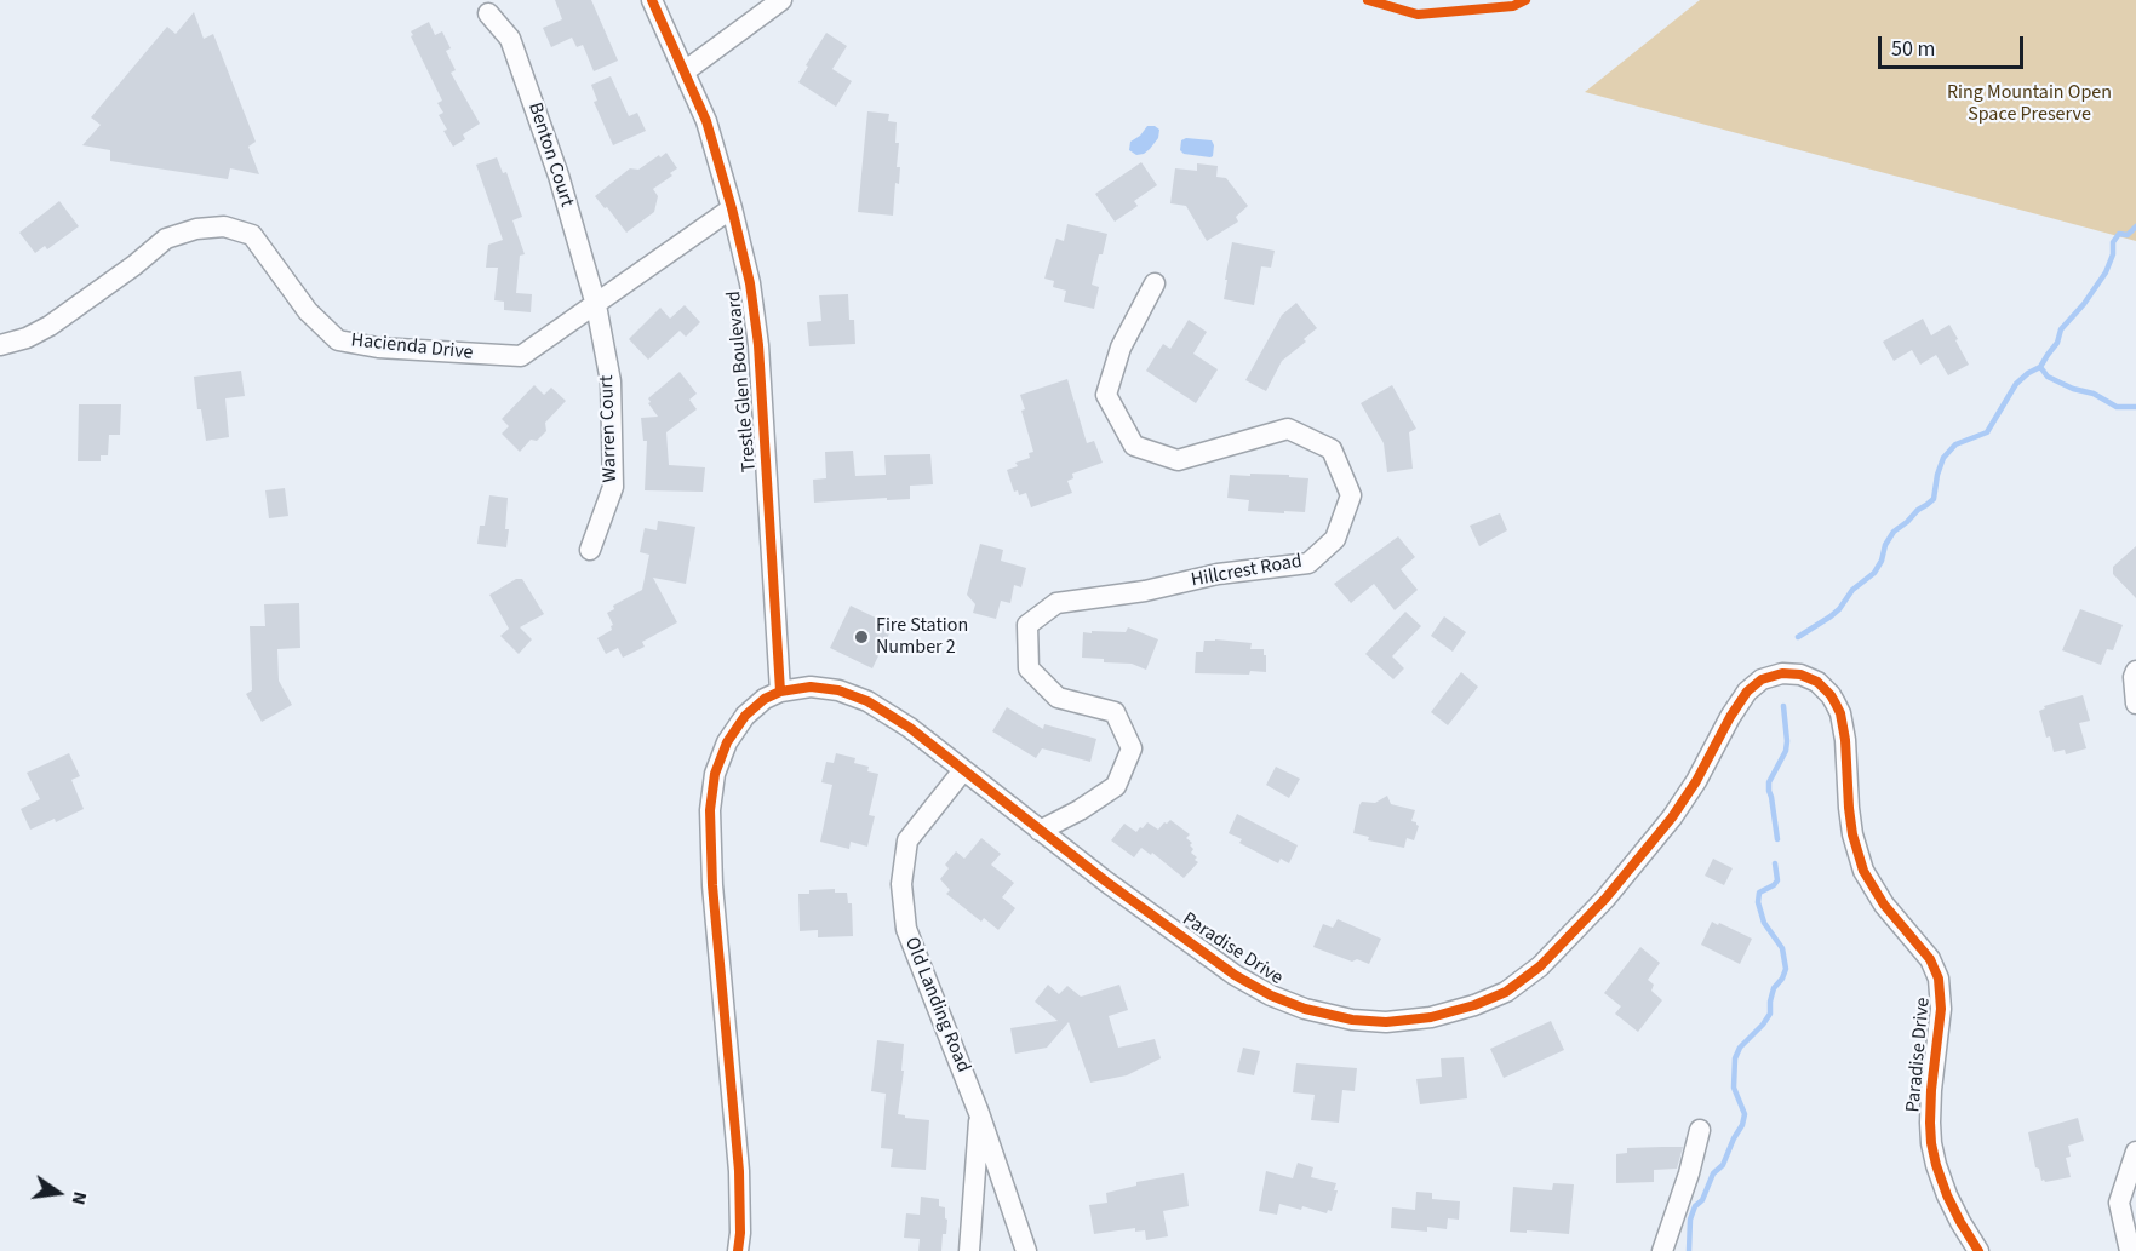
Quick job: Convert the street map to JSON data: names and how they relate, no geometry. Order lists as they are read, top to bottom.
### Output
{
  "streets": {
    "street": [
      "Benton Court",
      "Hacienda Drive",
      "Trestle Glen Boulevard",
      "Warren Court",
      "Hillcrest Road",
      "Paradise Drive",
      "Old Landing Road"
    ]
  },
  "crossings": [
    ["Benton Court", "Hacienda Drive"],
    ["Benton Court", "Warren Court"],
    ["Hacienda Drive", "Trestle Glen Boulevard"],
    ["Hacienda Drive", "Warren Court"],
    ["Trestle Glen Boulevard", "Paradise Drive"],
    ["Hillcrest Road", "Paradise Drive"],
    ["Paradise Drive", "Old Landing Road"]
  ],
  "parks": ["Ring Mountain Open Space Preserve"],
  "places": ["Fire Station Number 2"],
  "scale_bar": "50 m",
  "north": "right"
}
